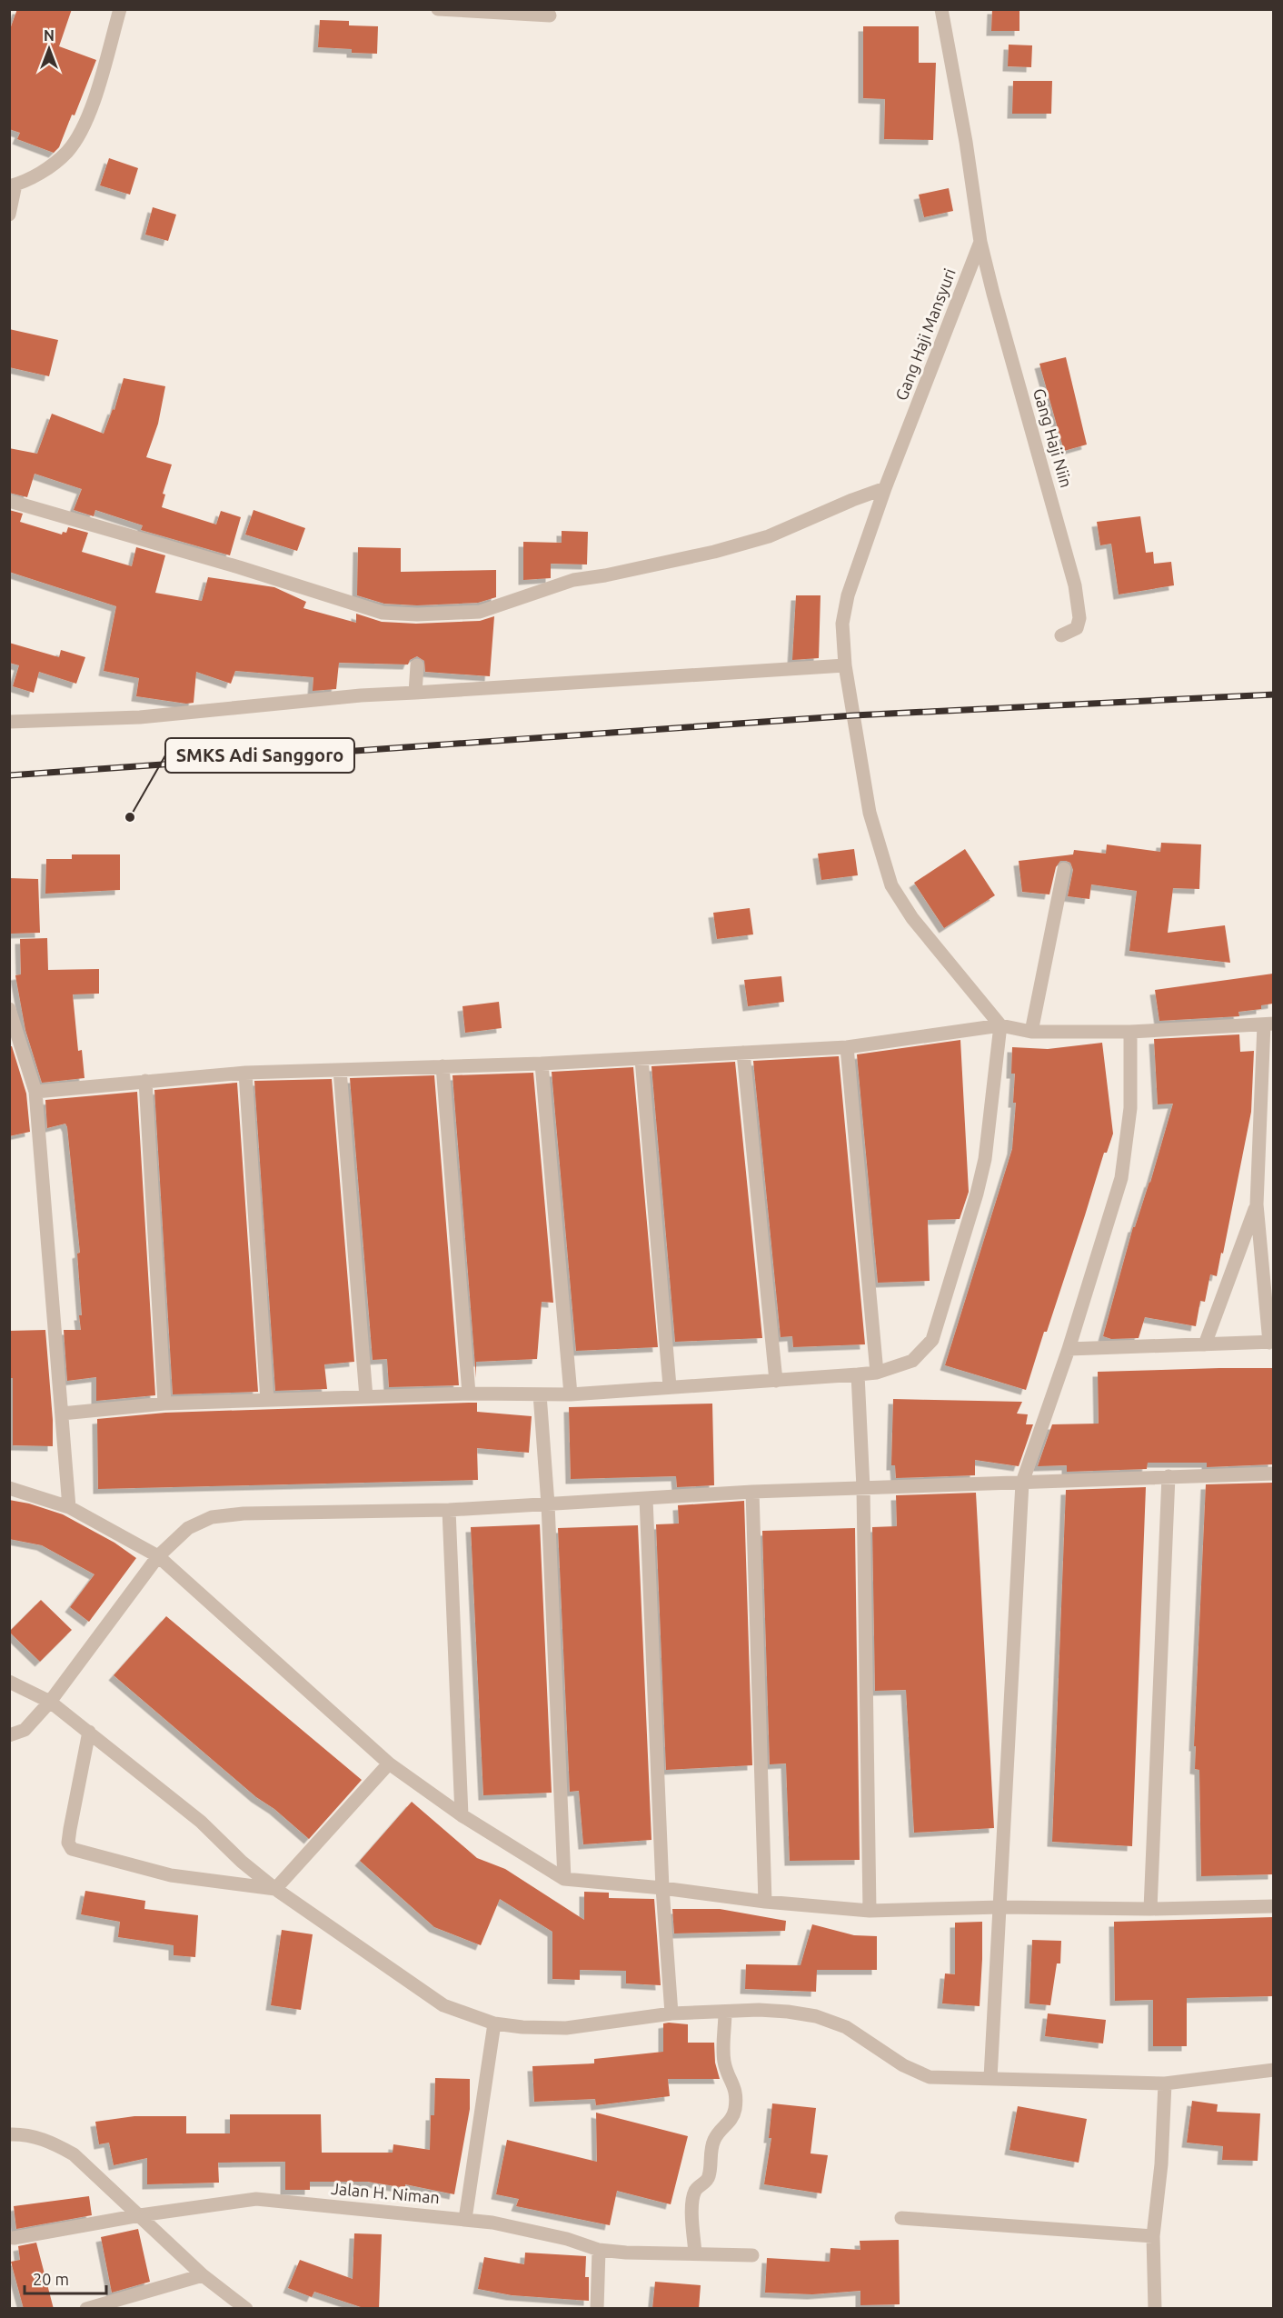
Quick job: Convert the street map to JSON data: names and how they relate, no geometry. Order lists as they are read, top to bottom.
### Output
{
  "streets": {
    "street": ["Gang Haji Mansyuri", "Gang Haji Niin", "Jalan H. Niman"]
  },
  "crossings": [
    ["Gang Haji Mansyuri", "Gang Haji Niin"]
  ],
  "places": ["SMKS Adi Sanggoro"],
  "scale_bar": "20 m",
  "north": "top"
}
